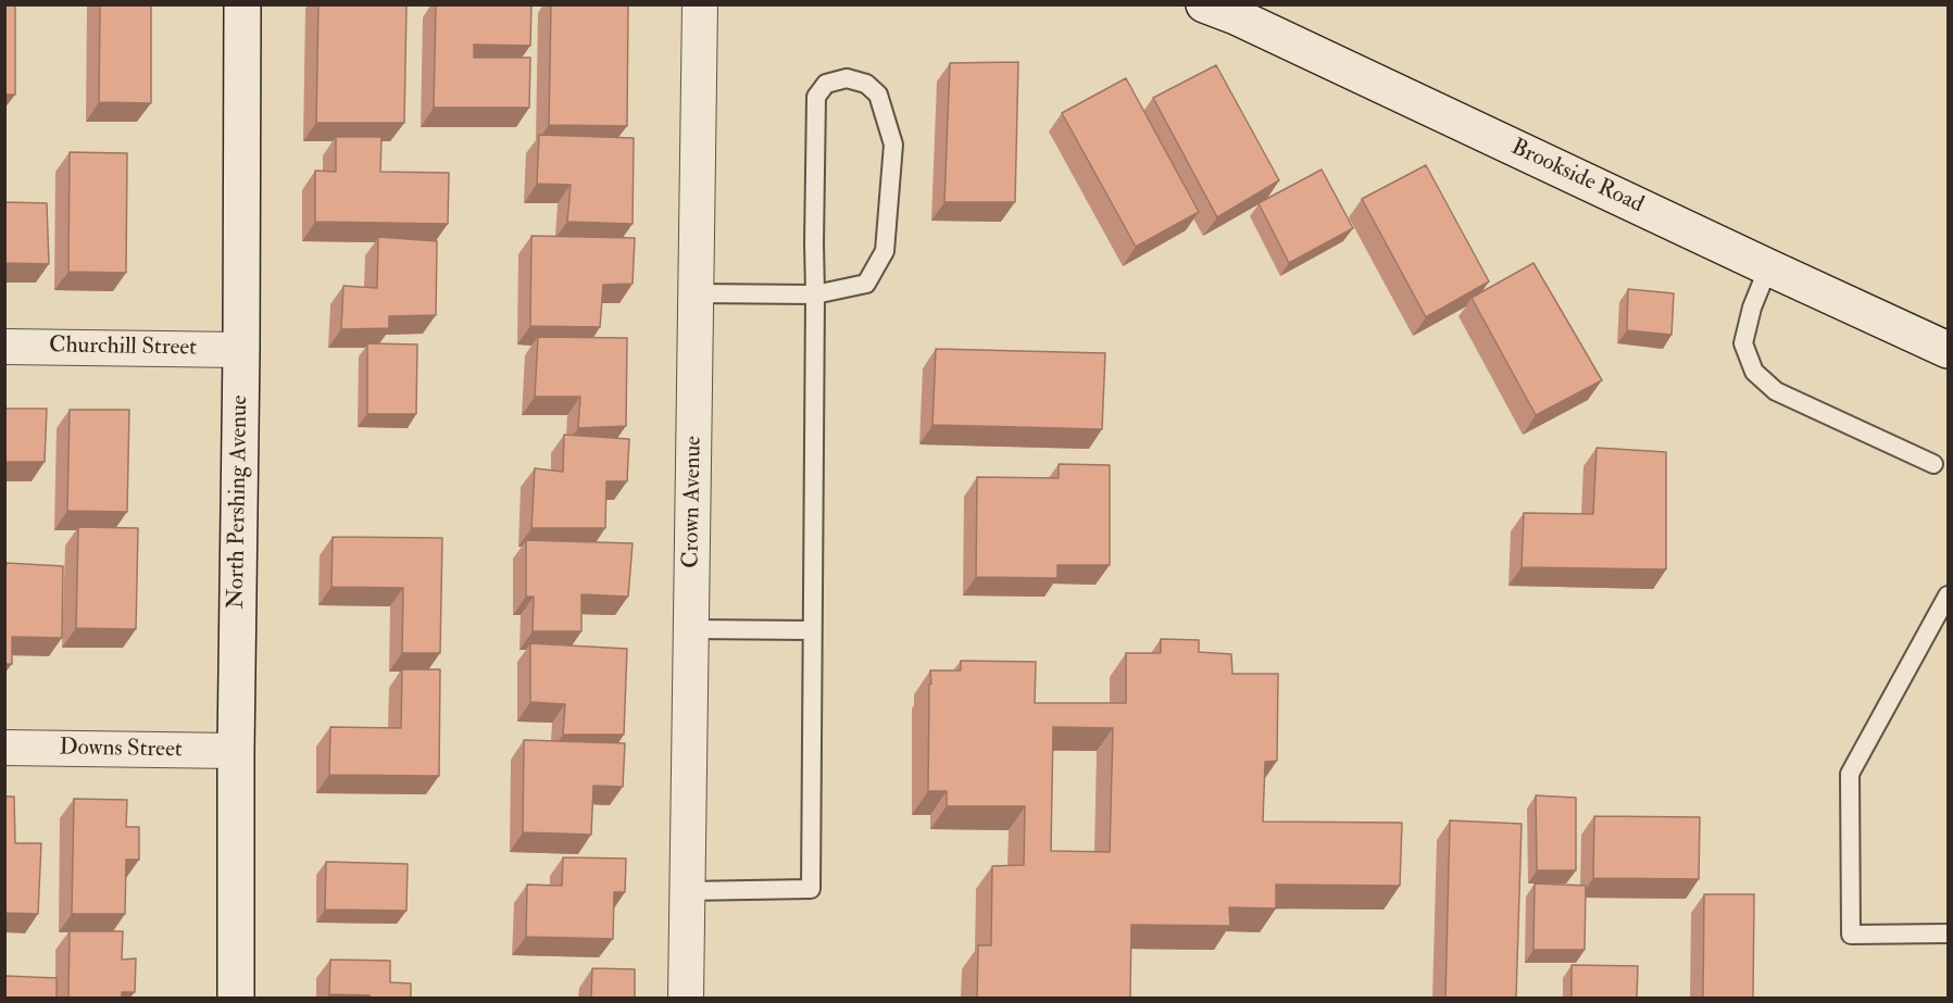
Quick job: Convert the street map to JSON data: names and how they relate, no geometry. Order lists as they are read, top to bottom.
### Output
{
  "streets": {
    "main road": ["Brookside Road", "North Pershing Avenue"],
    "street": ["Churchill Street", "Crown Avenue", "Downs Street"]
  },
  "crossings": [
    ["Churchill Street", "North Pershing Avenue"],
    ["North Pershing Avenue", "Downs Street"]
  ]
}
